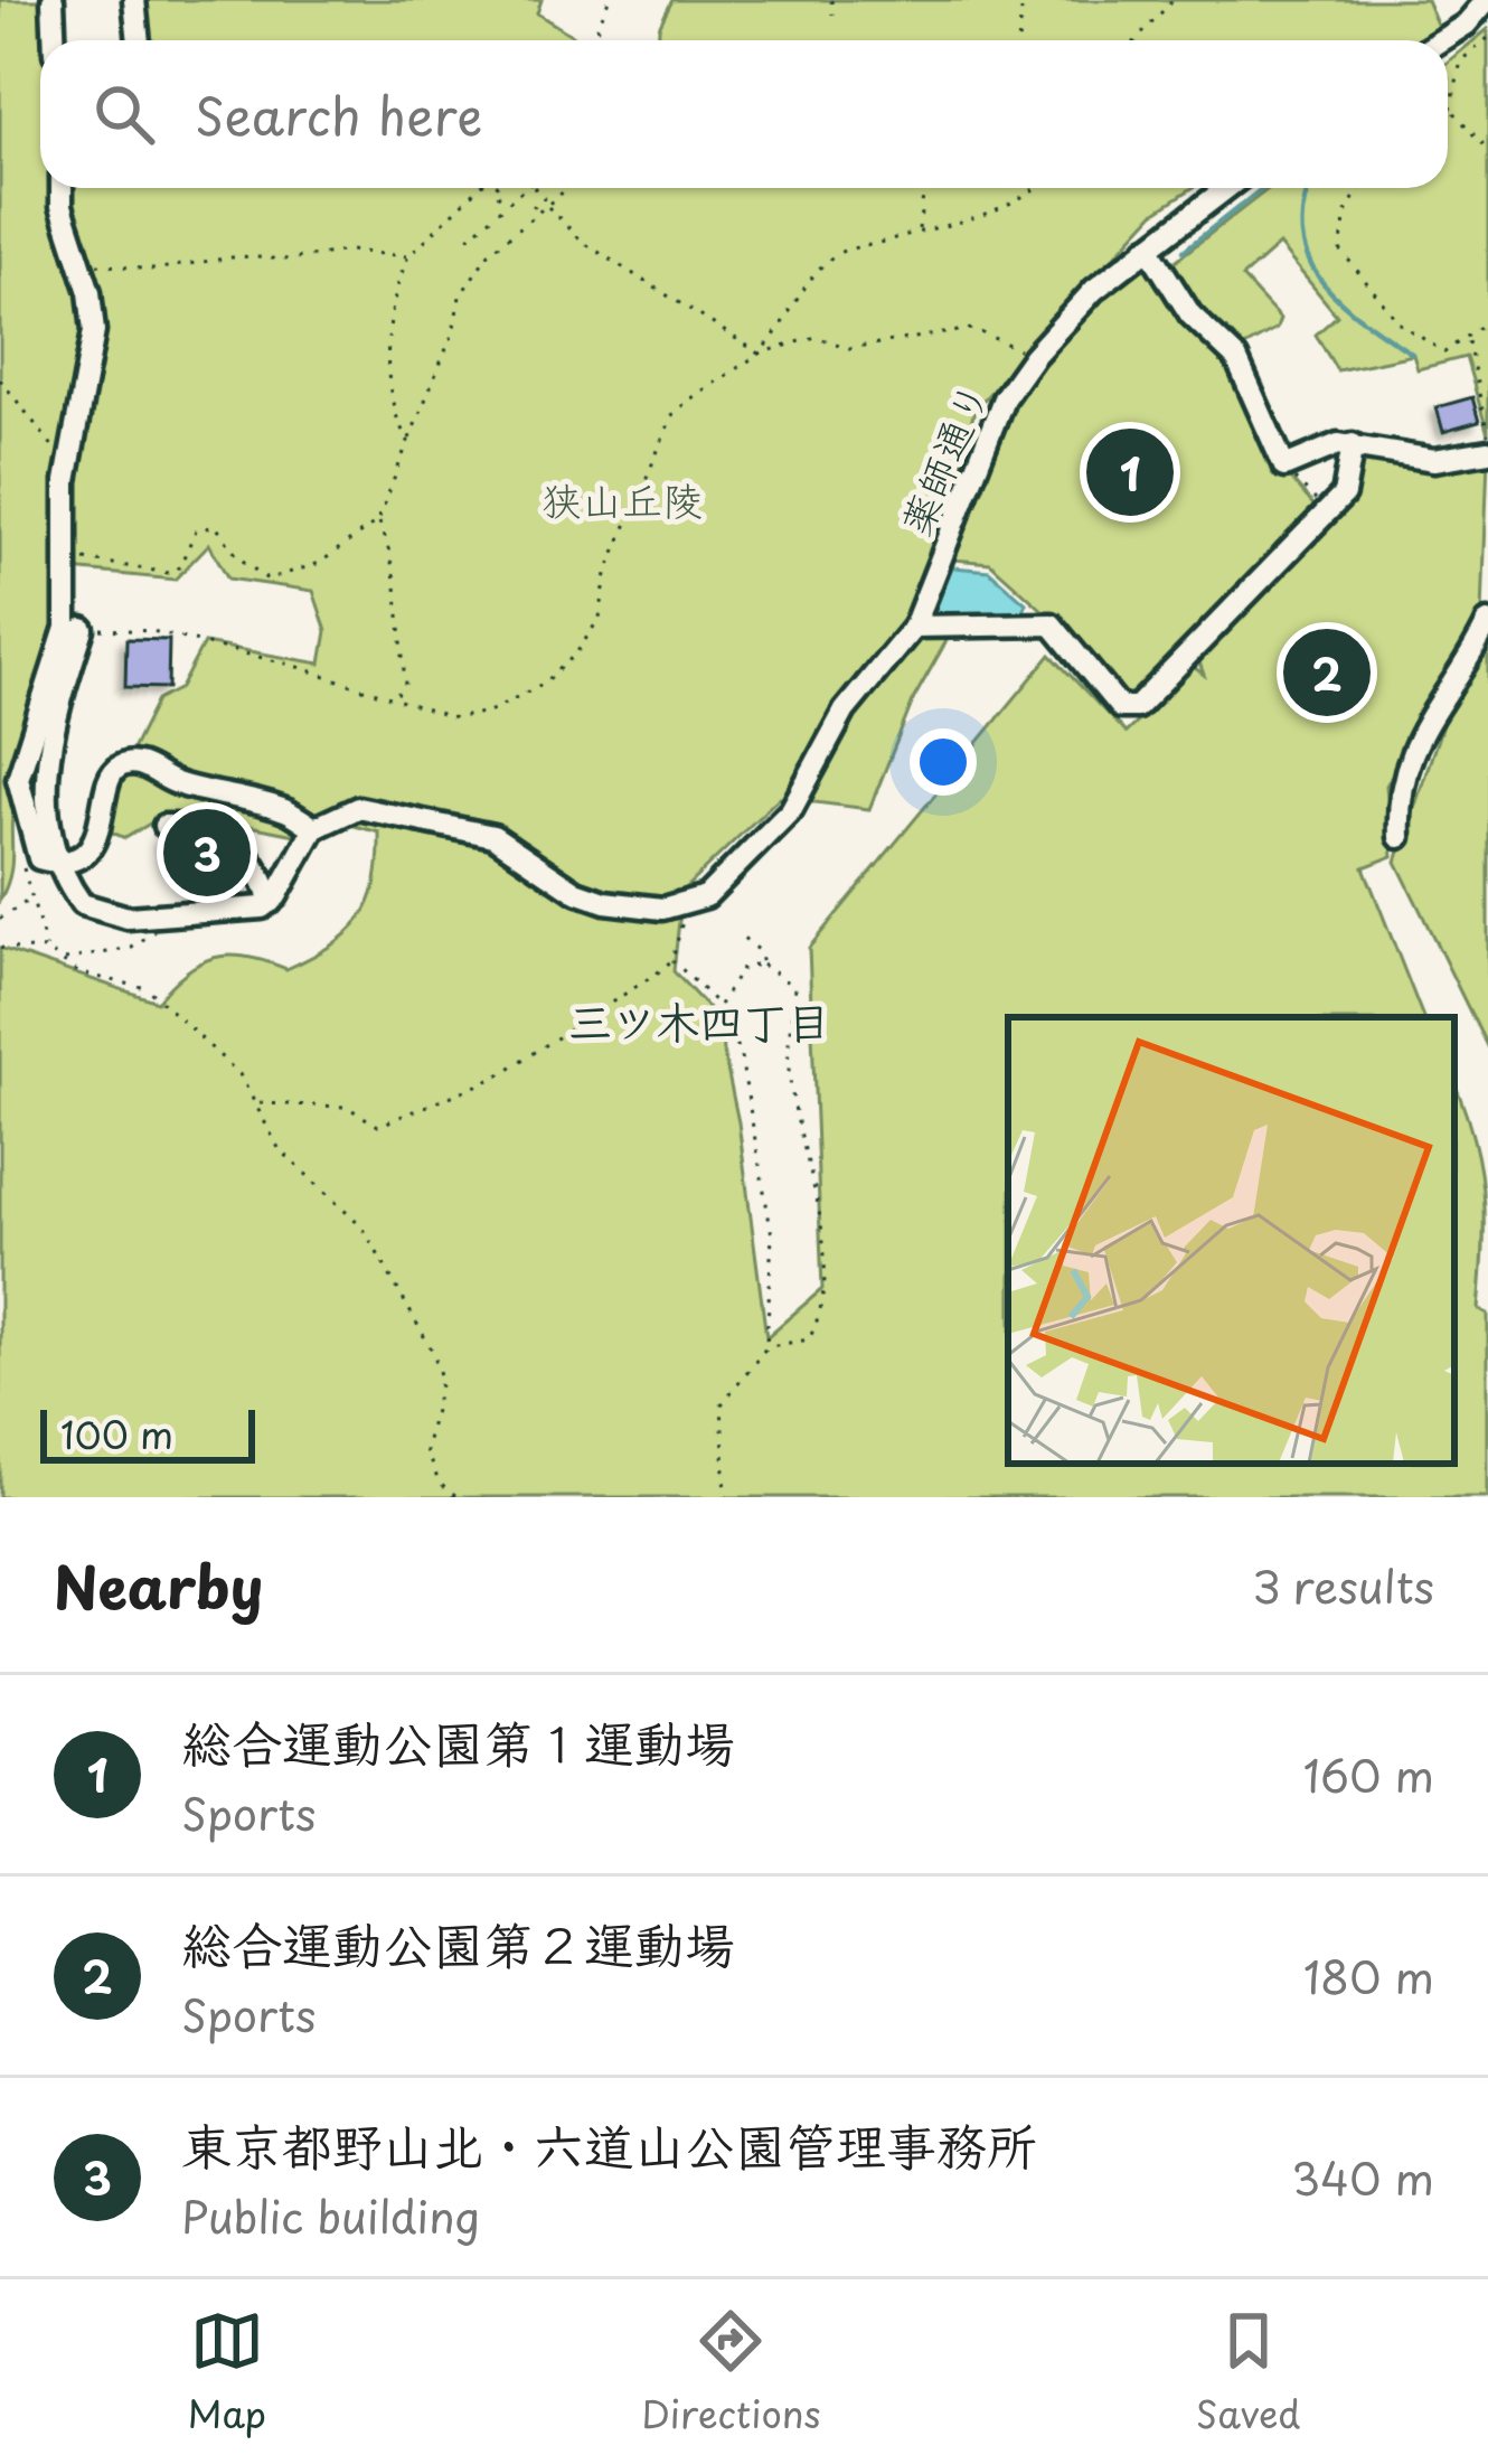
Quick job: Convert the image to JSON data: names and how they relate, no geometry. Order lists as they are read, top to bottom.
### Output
{
  "streets": {
    "street": ["薬師通り"]
  },
  "districts": ["三ツ木四丁目"],
  "parks": ["狭山丘陵"],
  "scale_bar": "100 m",
  "page": {
    "search": "Search here",
    "pins": ["1", "2", "3"],
    "scale": "100 m",
    "heading": ["Nearby", "3 results"],
    "list": [
      {
        "mark": "1",
        "name": "総合運動公園第１運動場",
        "note": "Sports",
        "value": "160 m"
      },
      {
        "mark": "2",
        "name": "総合運動公園第２運動場",
        "note": "Sports",
        "value": "180 m"
      },
      {
        "mark": "3",
        "name": "東京都野山北・六道山公園管理事務所",
        "note": "Public building",
        "value": "340 m"
      }
    ],
    "nav": ["Map", "Directions", "Saved"]
  }
}
